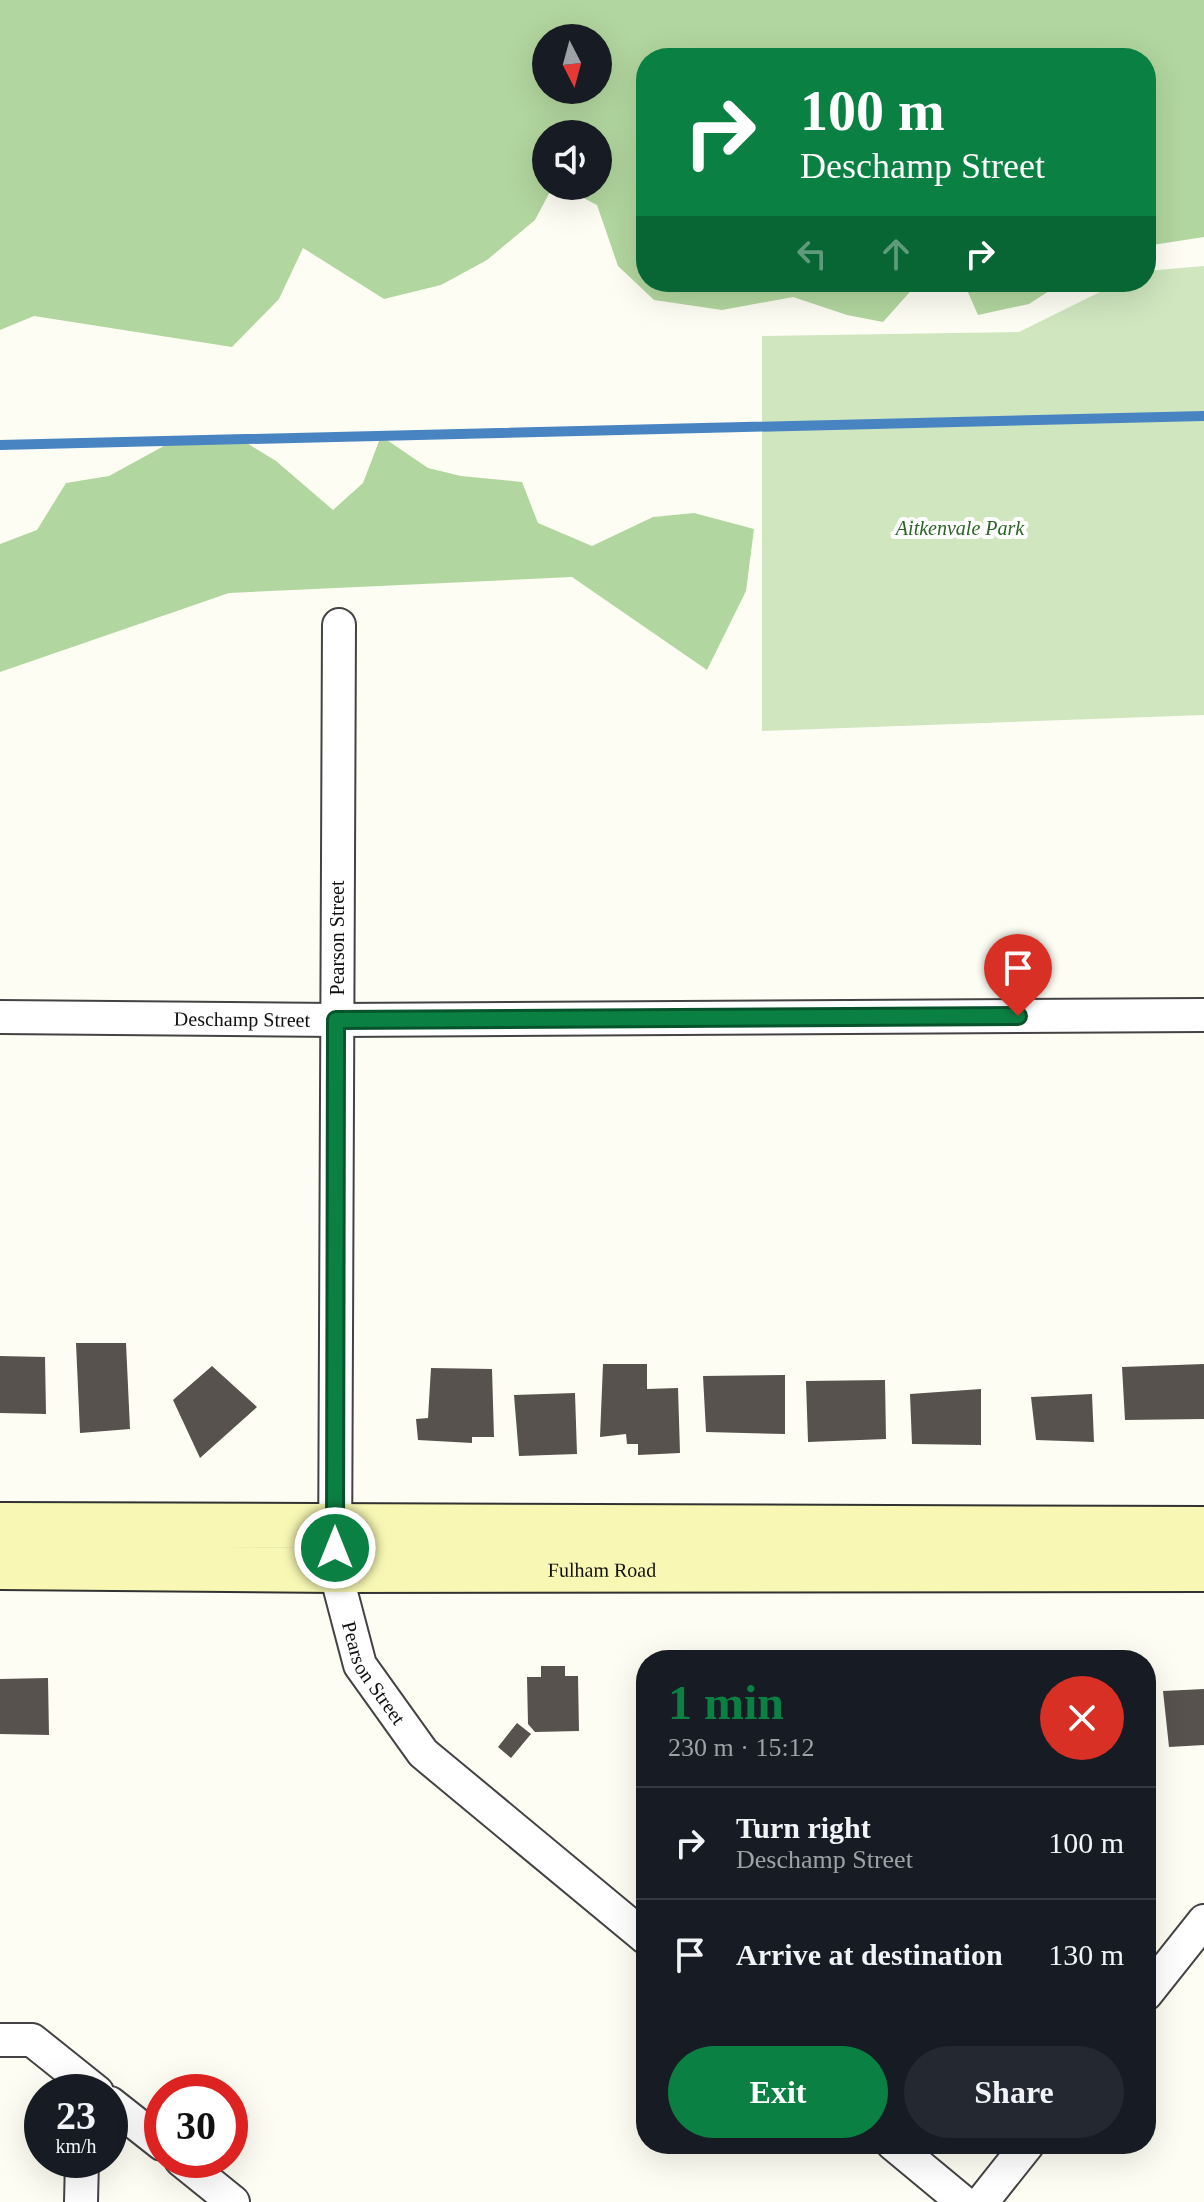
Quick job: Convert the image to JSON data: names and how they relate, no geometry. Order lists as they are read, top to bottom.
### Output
{
  "streets": {
    "street": ["Pearson Street", "Deschamp Street", "Fulham Road"]
  },
  "crossings": [
    ["Pearson Street", "Deschamp Street"],
    ["Pearson Street", "Fulham Road"]
  ],
  "parks": ["Aitkenvale Park"],
  "north": "bottom",
  "page": {
    "turn": ["100 m", "Deschamp Street"],
    "heading": ["1 min", "230 m · 15:12"],
    "list": [
      {
        "name": "Turn right",
        "note": "Deschamp Street",
        "value": "100 m"
      },
      {
        "name": "Arrive at destination",
        "value": "130 m"
      }
    ],
    "buttons": ["Exit", "Share"],
    "speed": "23 km/h",
    "limit": "30"
  }
}
